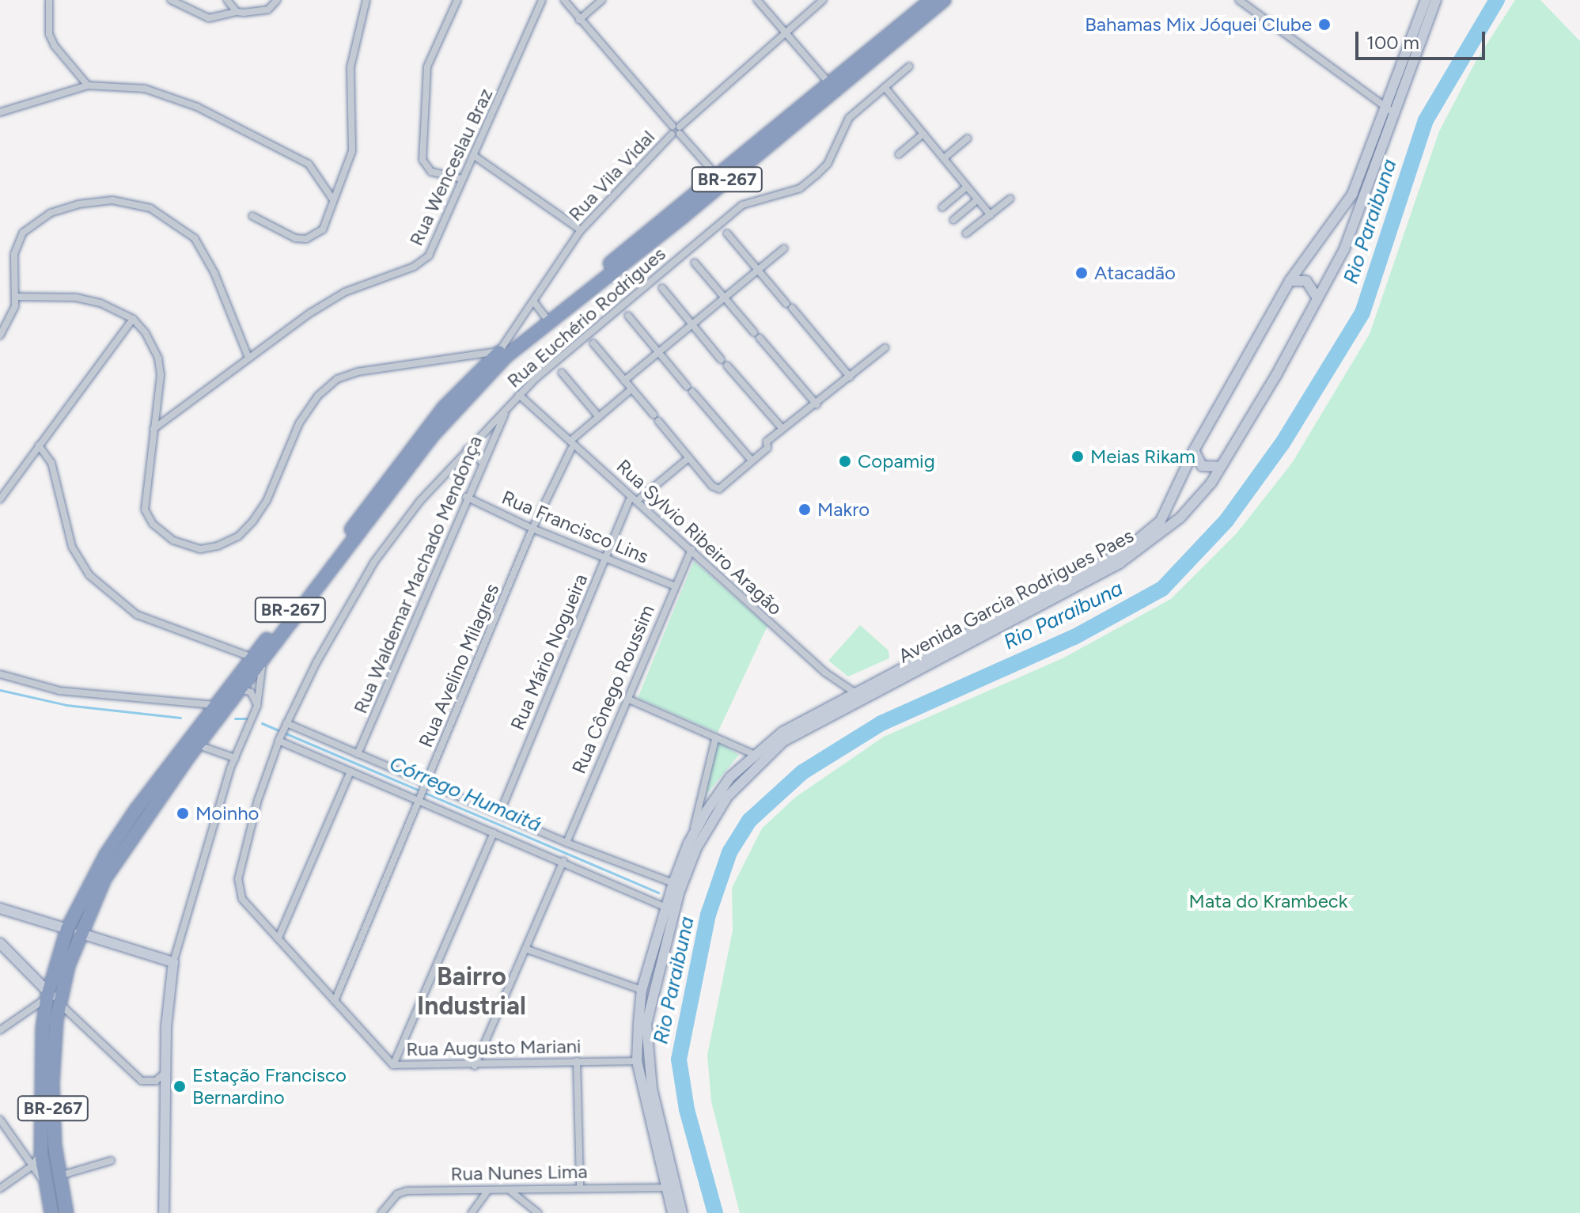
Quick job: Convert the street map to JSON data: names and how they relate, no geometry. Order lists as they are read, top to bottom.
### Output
{
  "streets": {
    "highway": ["BR-267"],
    "main road": ["Avenida Garcia Rodrigues Paes"],
    "street": [
      "Rua Wenceslau Braz",
      "Rua Vila Vidal",
      "Rua Euchério Rodrigues",
      "Rua Francisco Lins",
      "Rua Sylvio Ribeiro Aragão",
      "Rua Waldemar Machado Mendonça",
      "Rua Mário Nogueira",
      "Rua Avelino Milagres",
      "Rua Cônego Roussim",
      "Rua Augusto Mariani",
      "Rua Nunes Lima"
    ]
  },
  "crossings": [
    ["Rua Vila Vidal", "BR-267"],
    ["Rua Euchério Rodrigues", "Rua Sylvio Ribeiro Aragão"],
    ["Rua Euchério Rodrigues", "Rua Waldemar Machado Mendonça"],
    ["Rua Euchério Rodrigues", "Rua Augusto Mariani"],
    ["Rua Francisco Lins", "Rua Waldemar Machado Mendonça"],
    ["Rua Francisco Lins", "Rua Mário Nogueira"],
    ["Rua Francisco Lins", "Rua Avelino Milagres"],
    ["Rua Francisco Lins", "Rua Cônego Roussim"],
    ["Rua Sylvio Ribeiro Aragão", "Avenida Garcia Rodrigues Paes"],
    ["Rua Sylvio Ribeiro Aragão", "Rua Avelino Milagres"],
    ["Rua Sylvio Ribeiro Aragão", "Rua Cônego Roussim"],
    ["Avenida Garcia Rodrigues Paes", "Rua Augusto Mariani"],
    ["Avenida Garcia Rodrigues Paes", "Rua Nunes Lima"],
    ["Rua Avelino Milagres", "Rua Augusto Mariani"]
  ],
  "districts": ["Bairro Industrial"],
  "water": ["Rio Paraibuna", "Córrego Humaitá"],
  "parks": ["Mata do Krambeck"],
  "places": [
    "Bahamas Mix Jóquei Clube",
    "Atacadão",
    "Meias Rikam",
    "Copamig",
    "Makro",
    "Moinho",
    "Estação Francisco Bernardino"
  ],
  "scale_bar": "100 m"
}
